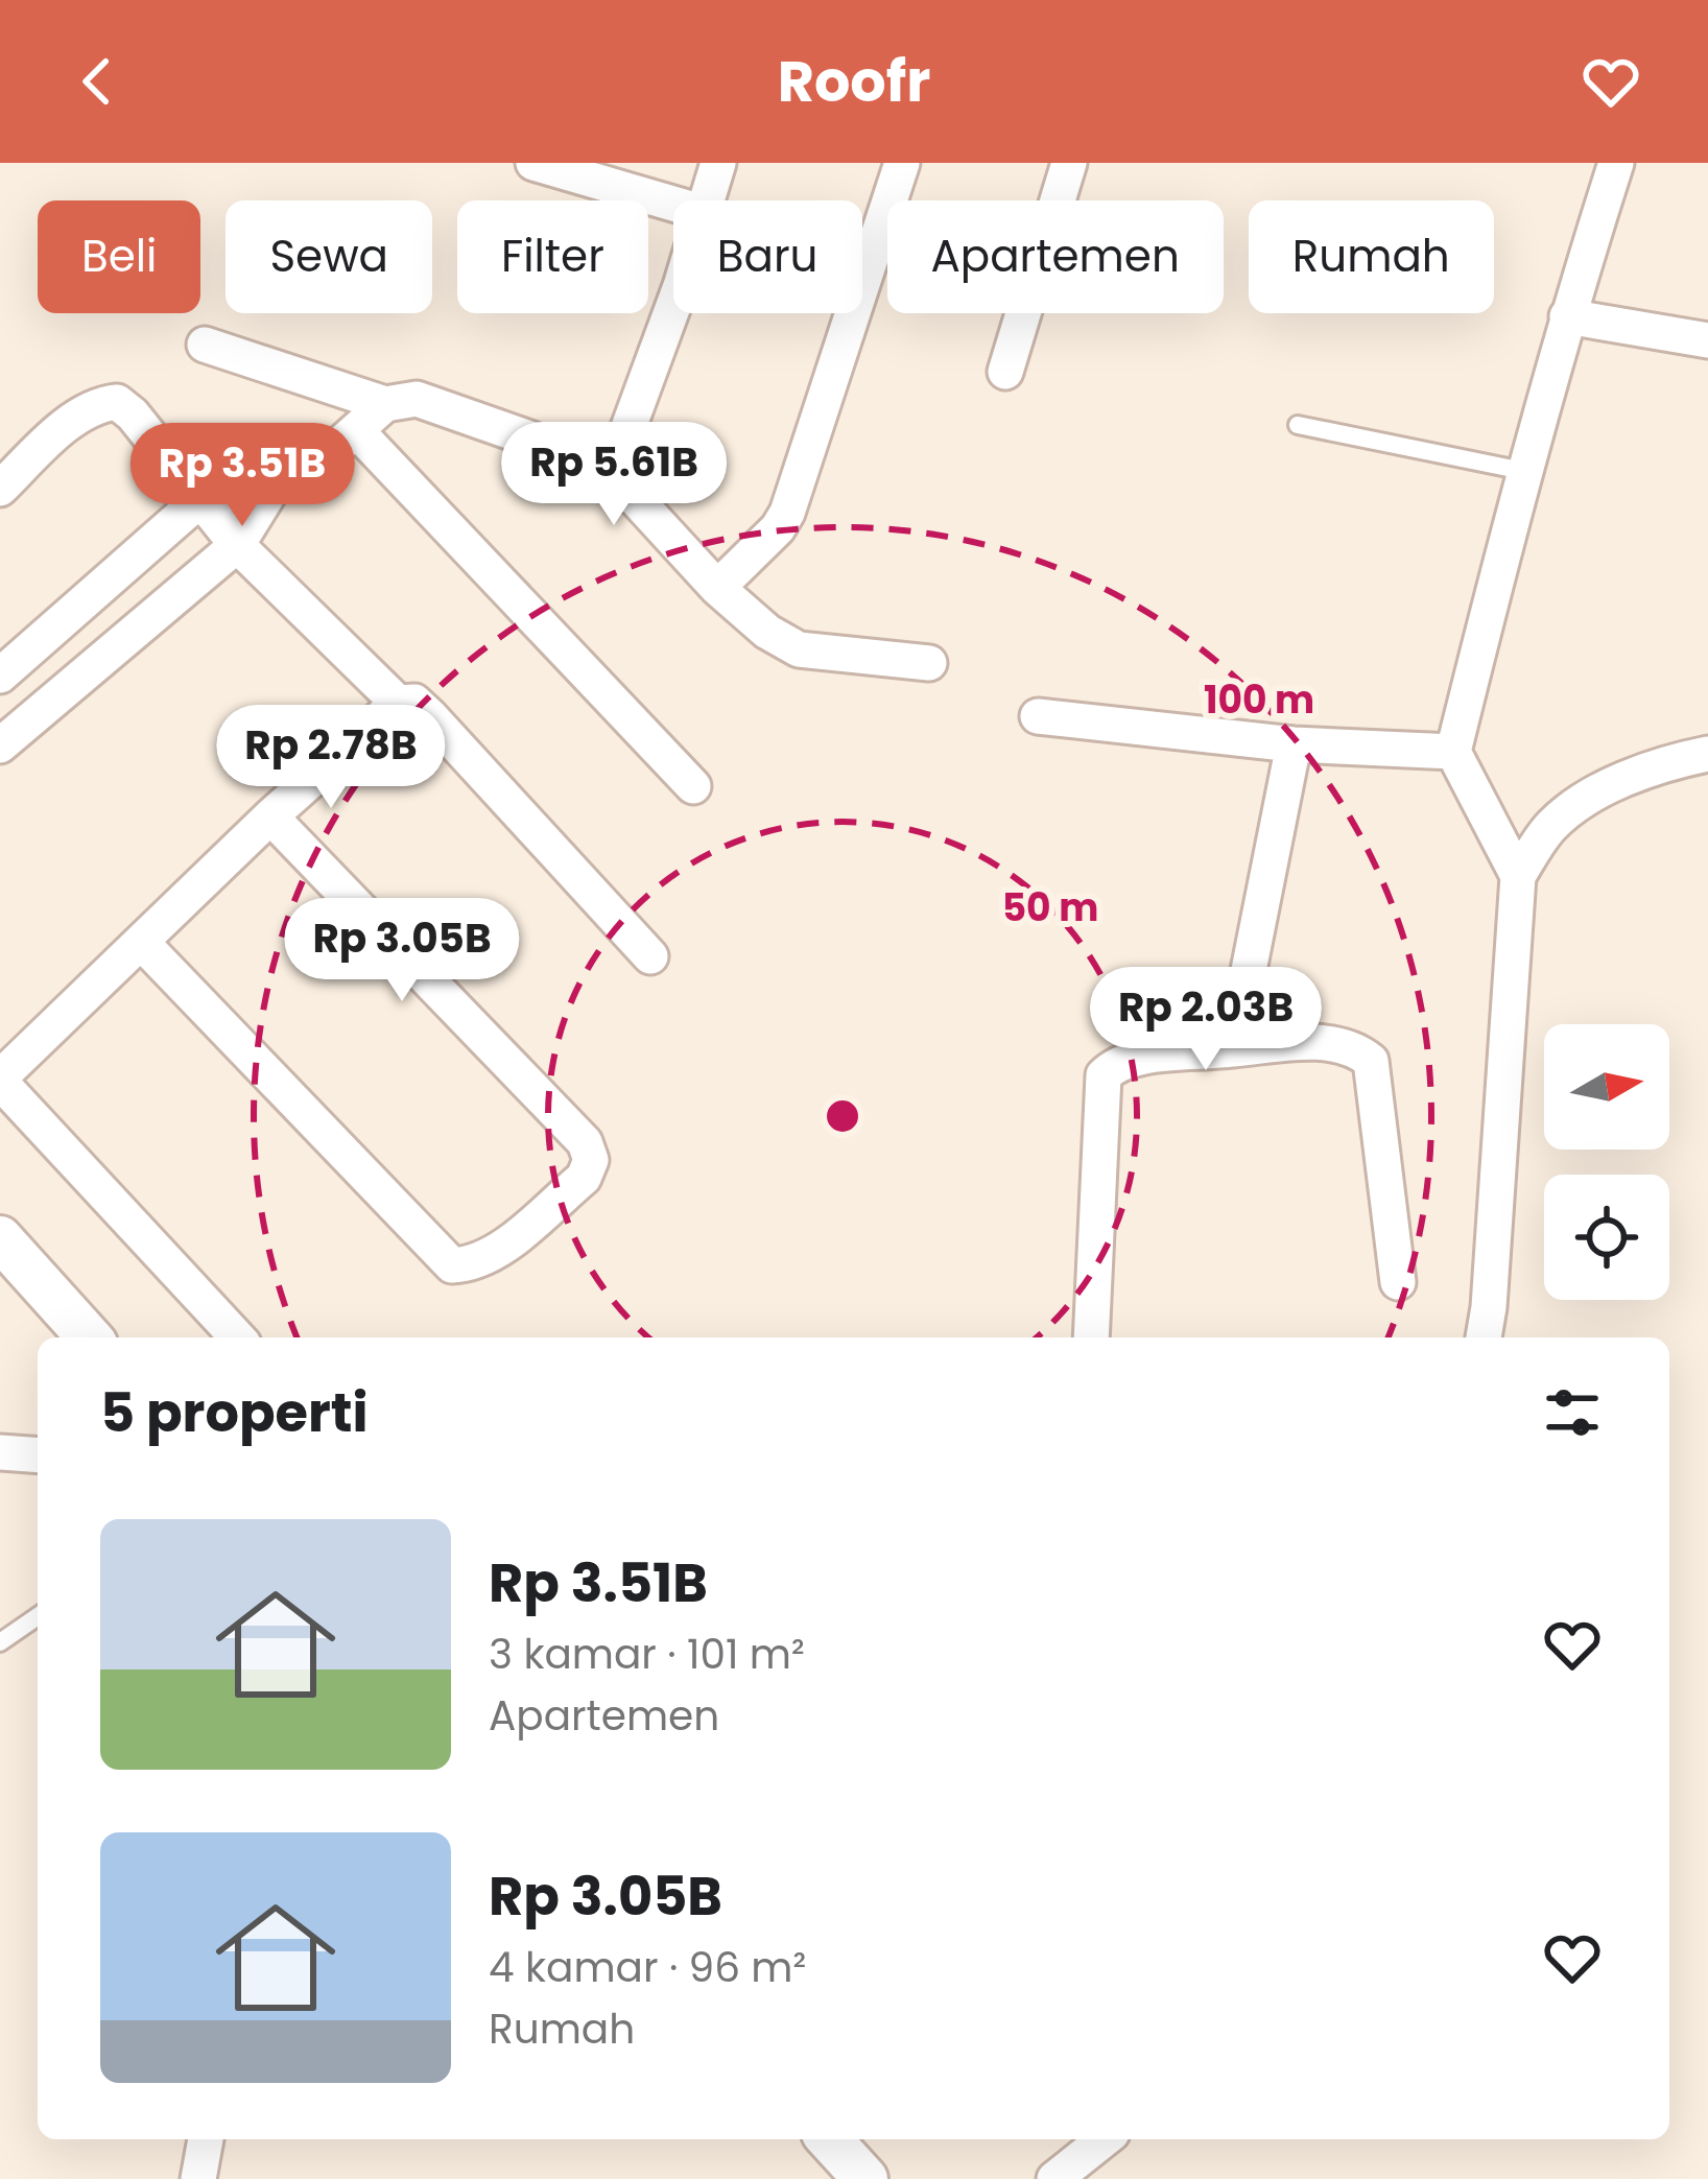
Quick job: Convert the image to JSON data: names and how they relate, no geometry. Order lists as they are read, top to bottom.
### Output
{
  "north": "right",
  "page": {
    "header": "Roofr",
    "chip": [
      "Beli",
      "Sewa",
      "Filter",
      "Baru",
      "Apartemen",
      "Rumah"
    ],
    "price": [
      "Rp 5.61B",
      "Rp 3.51B",
      "Rp 2.78B",
      "Rp 3.05B",
      "Rp 2.03B"
    ],
    "heading": "5 properti",
    "list": [
      {
        "name": "Rp 3.51B",
        "note": "3 kamar · 101 m² · Apartemen"
      },
      {
        "name": "Rp 3.05B",
        "note": "4 kamar · 96 m² · Rumah"
      }
    ]
  },
  "rings": ["100 m", "50 m"]
}
